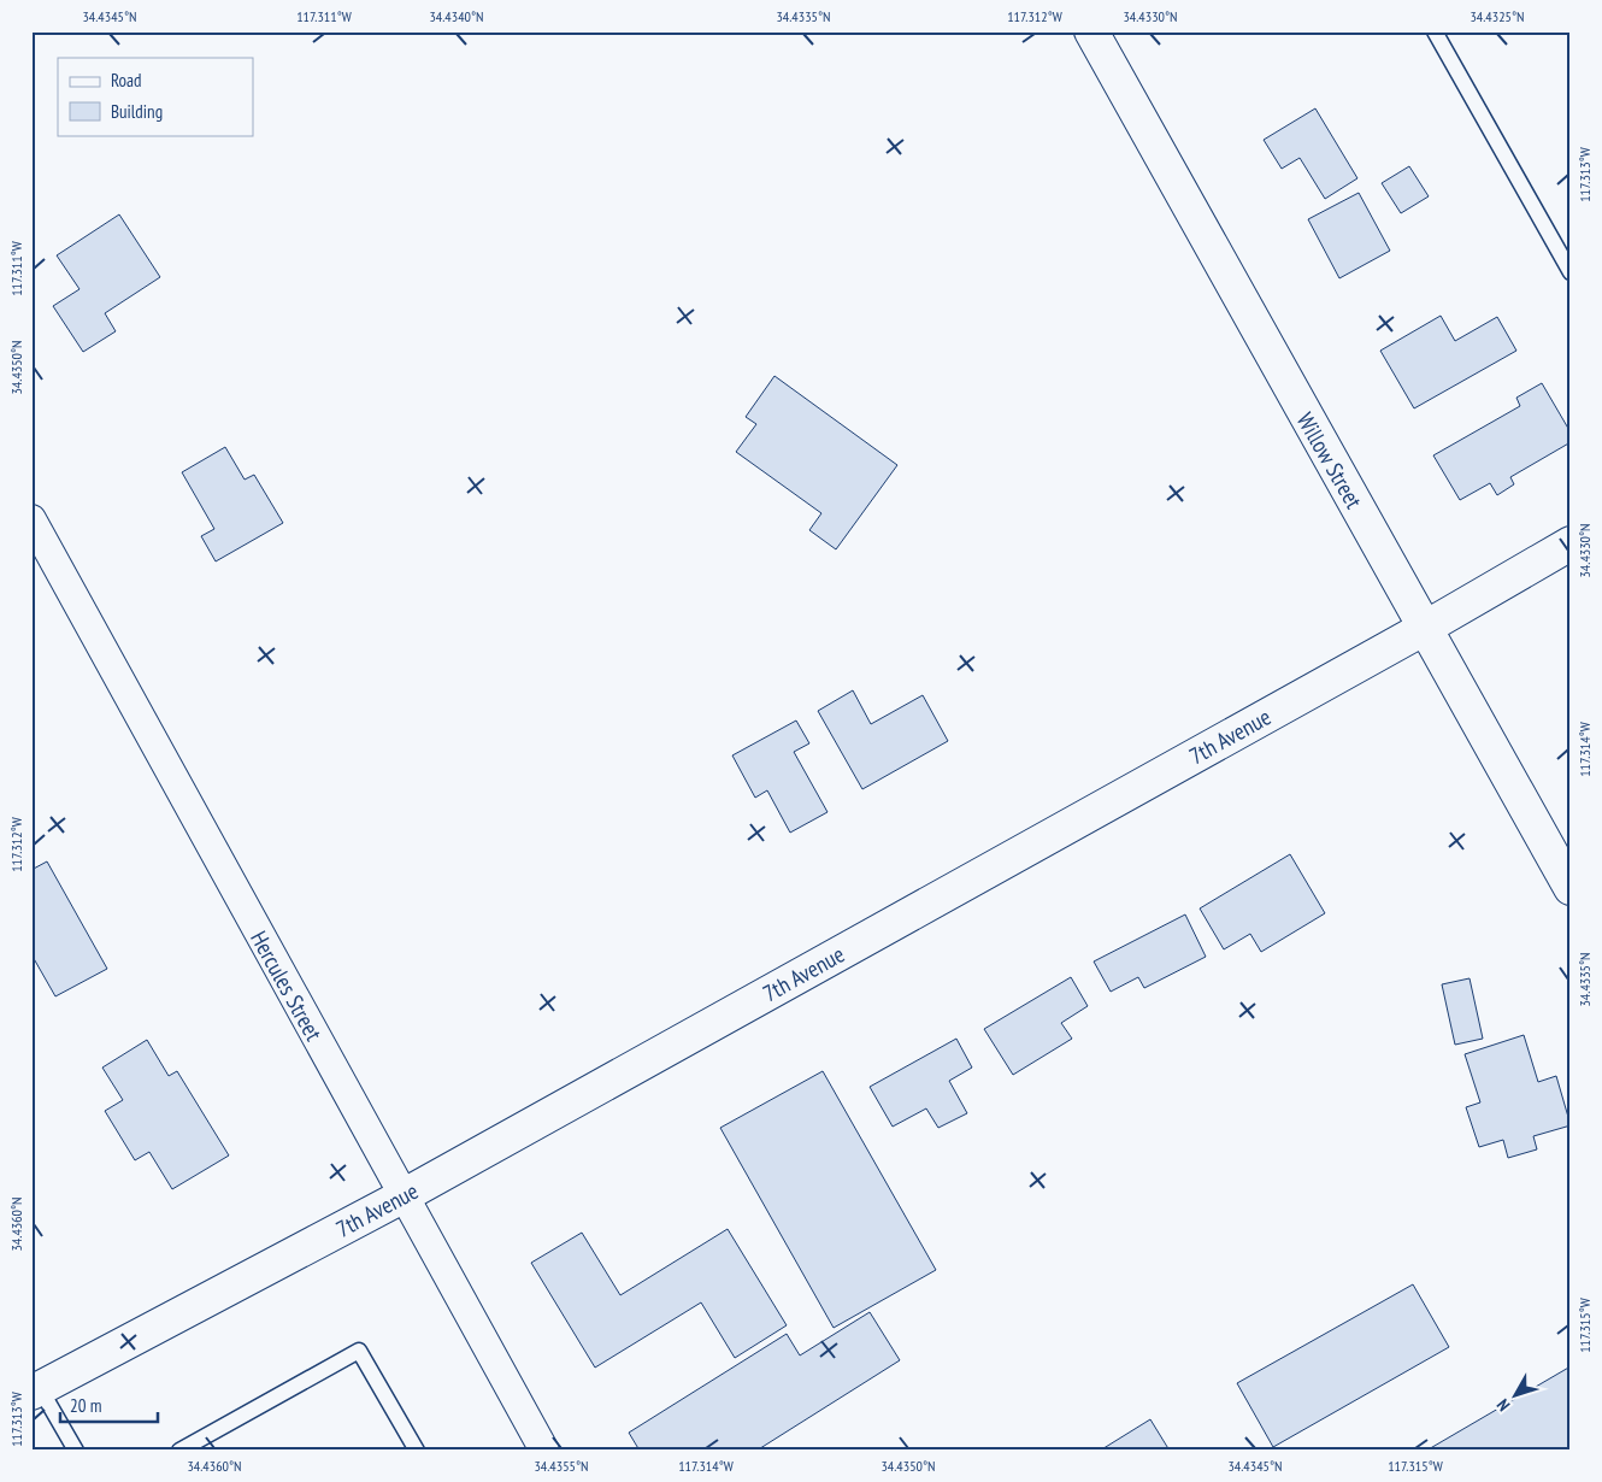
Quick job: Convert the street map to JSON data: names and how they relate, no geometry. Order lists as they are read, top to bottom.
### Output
{
  "streets": {
    "street": ["Willow Street", "7th Avenue", "Hercules Street"]
  },
  "crossings": [
    ["Willow Street", "7th Avenue"],
    ["7th Avenue", "Hercules Street"]
  ],
  "legend": ["Road", "Building"],
  "scale_bar": "20 m",
  "north": "bottom left",
  "coordinates": [
    "34.4345°N",
    "117.311°W",
    "34.4340°N",
    "34.4335°N",
    "117.312°W",
    "34.4330°N",
    "34.4325°N",
    "117.313°W",
    "34.4350°N",
    "117.314°W",
    "34.4360°N",
    "117.315°W",
    "34.4355°N"
  ]
}
